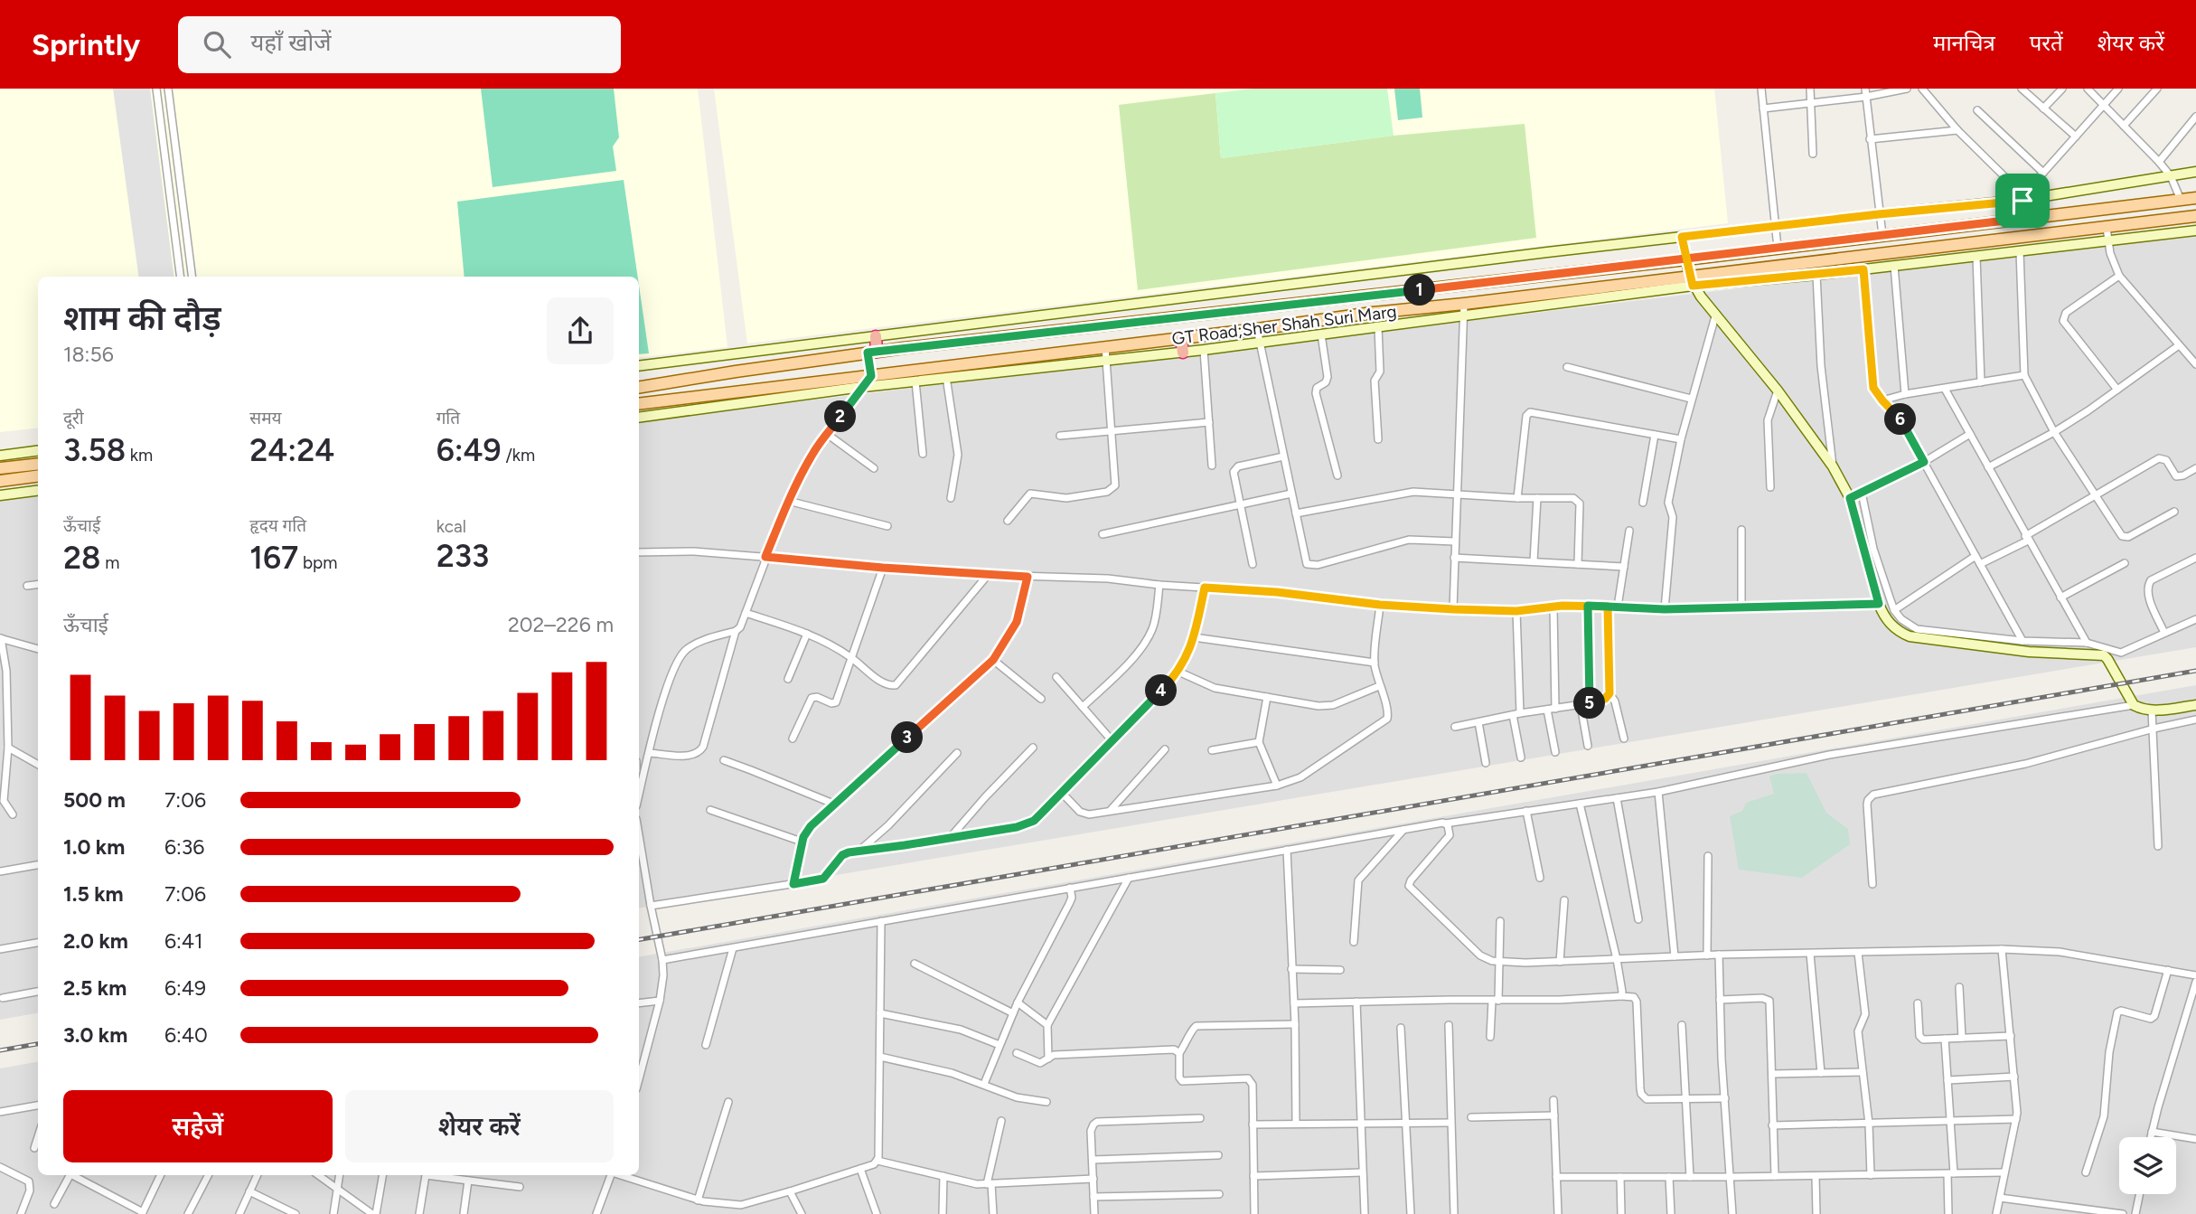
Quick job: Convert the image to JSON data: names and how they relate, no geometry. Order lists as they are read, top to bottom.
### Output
{
  "streets": {
    "main road": ["GT Road;Sher Shah Suri Marg"]
  },
  "page": {
    "header": "Sprintly",
    "search": "यहाँ खोजें",
    "nav": ["मानचित्र", "परतें", "शेयर करें"],
    "pins": [
      "1",
      "2",
      "6",
      "4",
      "5",
      "3"
    ],
    "heading": ["शाम की दौड़", "18:56"],
    "stats": [
      ["दूरी", "3.58 km"],
      ["समय", "24:24"],
      ["गति", "6:49 /km"],
      ["ऊँचाई", "28 m"],
      ["हृदय गति", "167 bpm"],
      ["kcal", "233"]
    ],
    "chart": ["ऊँचाई", "202–226 m"],
    "list": [
      {
        "name": "500 m",
        "note": "7:06"
      },
      {
        "name": "1.0 km",
        "note": "6:36"
      },
      {
        "name": "1.5 km",
        "note": "7:06"
      },
      {
        "name": "2.0 km",
        "note": "6:41"
      },
      {
        "name": "2.5 km",
        "note": "6:49"
      },
      {
        "name": "3.0 km",
        "note": "6:40"
      }
    ],
    "buttons": ["सहेजें", "शेयर करें"]
  }
}
